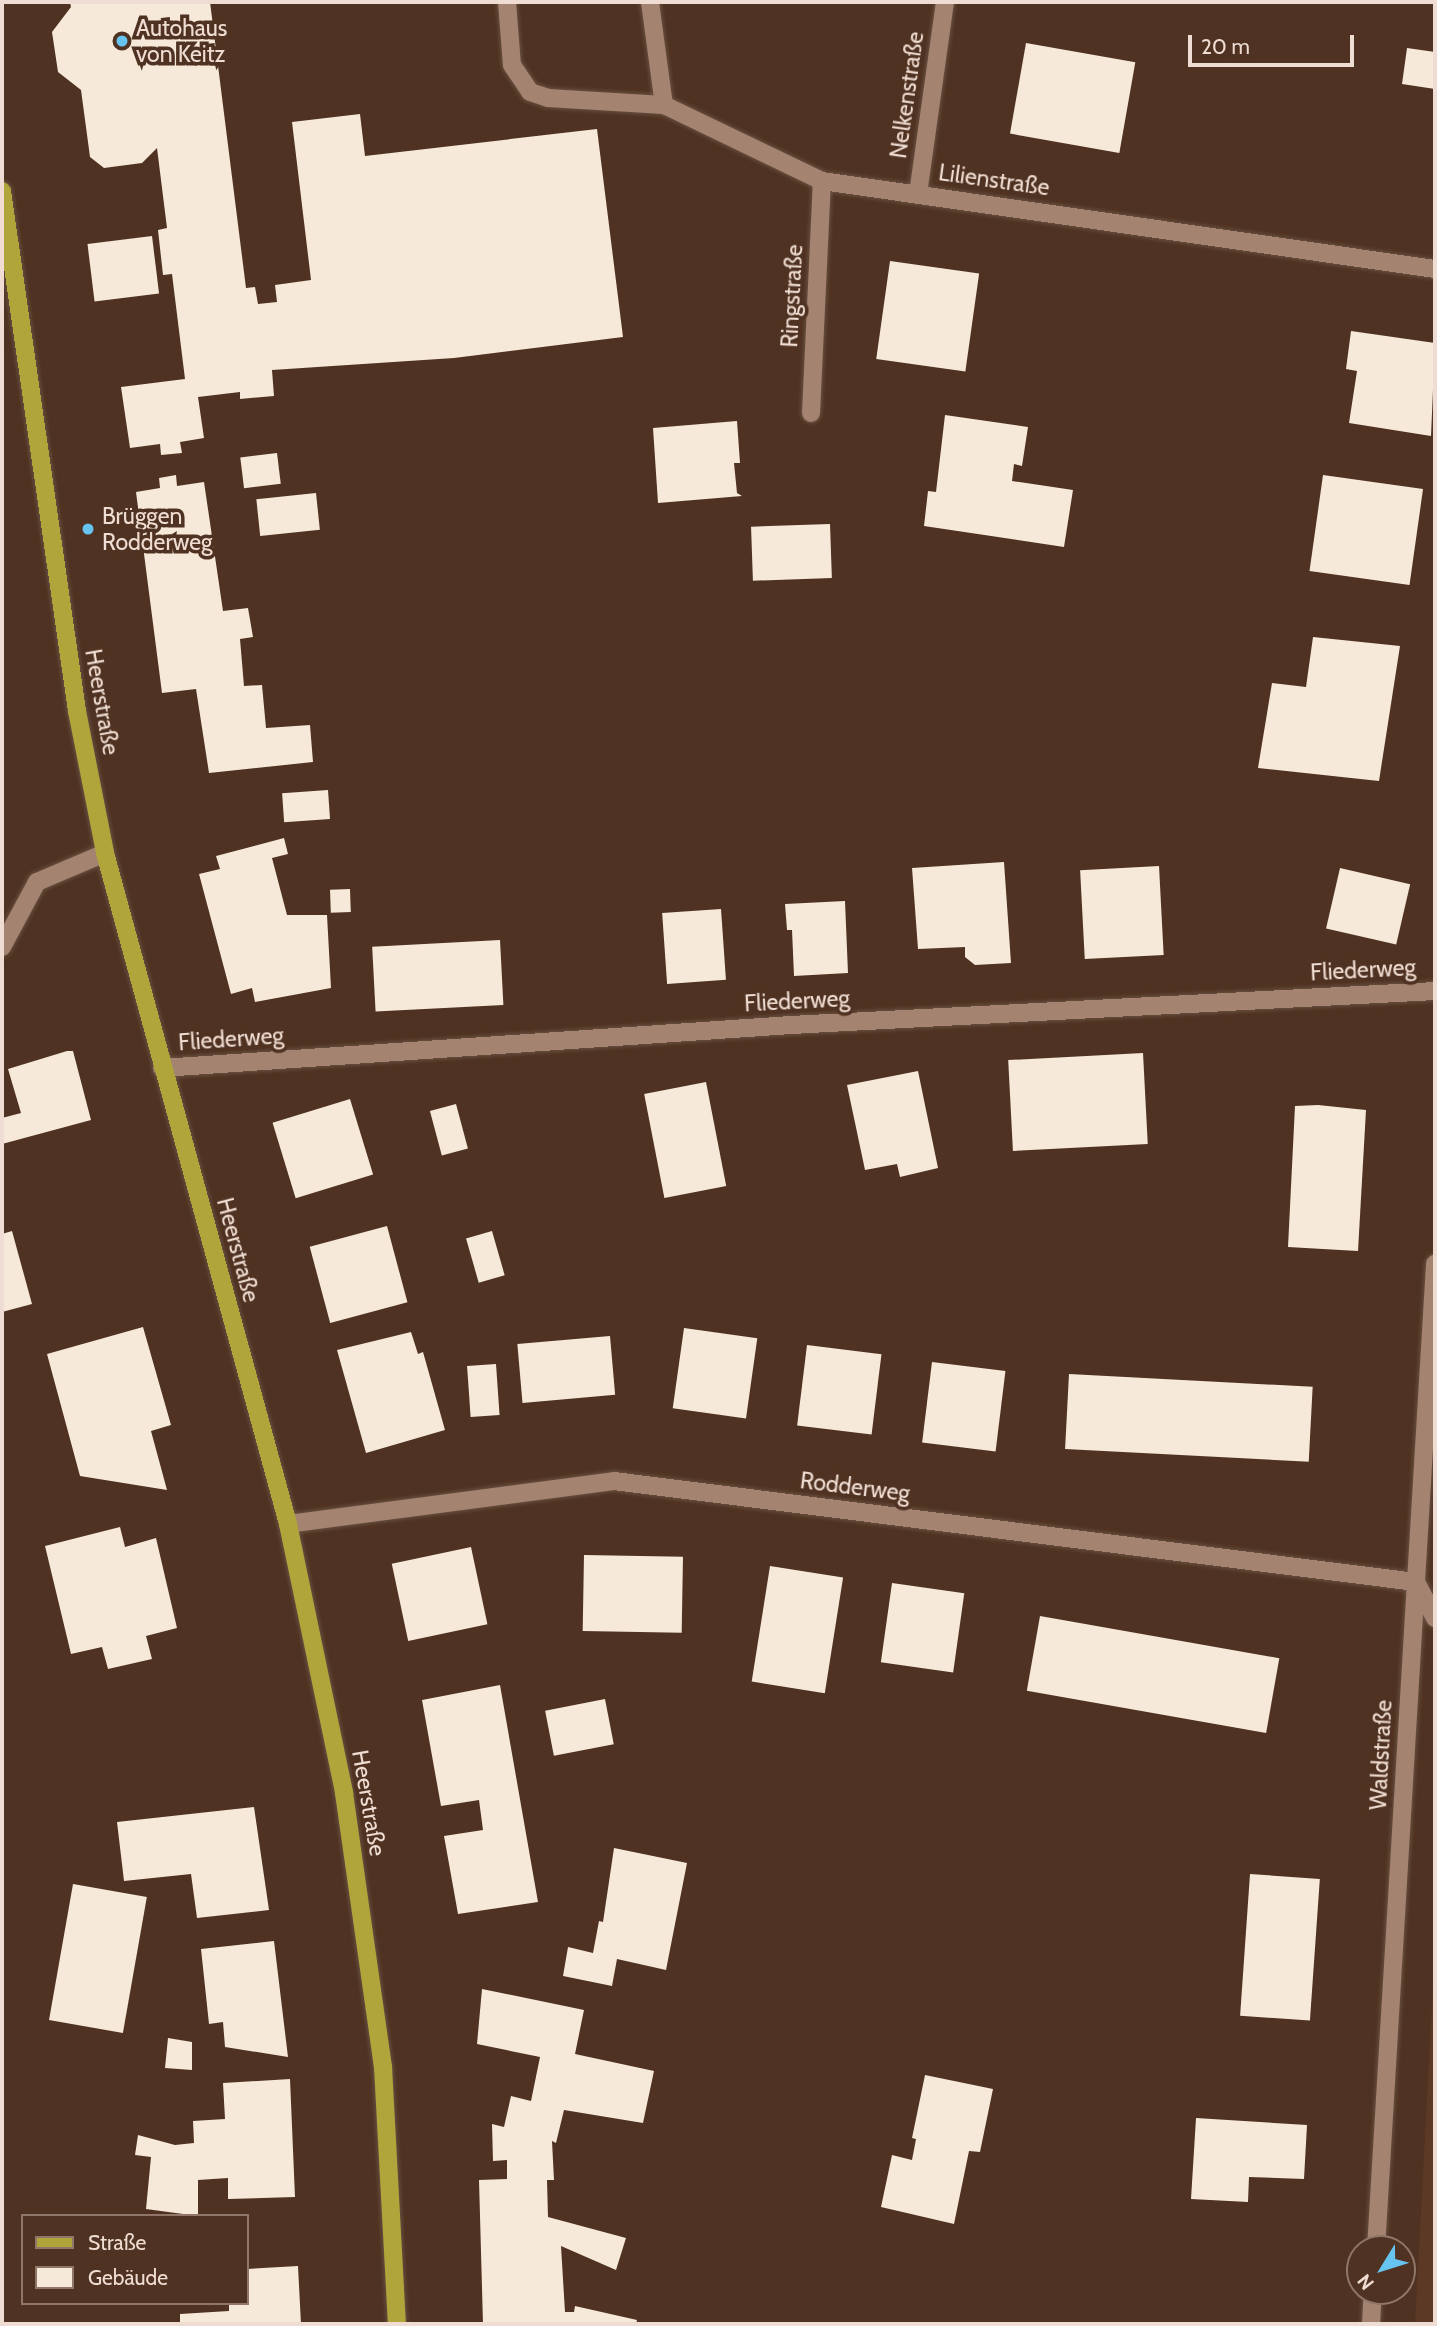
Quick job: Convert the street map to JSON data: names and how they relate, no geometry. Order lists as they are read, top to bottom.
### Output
{
  "streets": {
    "main road": ["Heerstraße"],
    "street": [
      "Nelkenstraße",
      "Lilienstraße",
      "Ringstraße",
      "Fliederweg",
      "Rodderweg",
      "Waldstraße"
    ]
  },
  "crossings": [
    ["Nelkenstraße", "Lilienstraße"],
    ["Lilienstraße", "Ringstraße"],
    ["Heerstraße", "Fliederweg"],
    ["Heerstraße", "Rodderweg"],
    ["Rodderweg", "Waldstraße"]
  ],
  "places": ["Autohaus von Keitz", "Brüggen Rodderweg"],
  "legend": ["Straße", "Gebäude"],
  "scale_bar": "20 m",
  "north": "bottom left"
}
